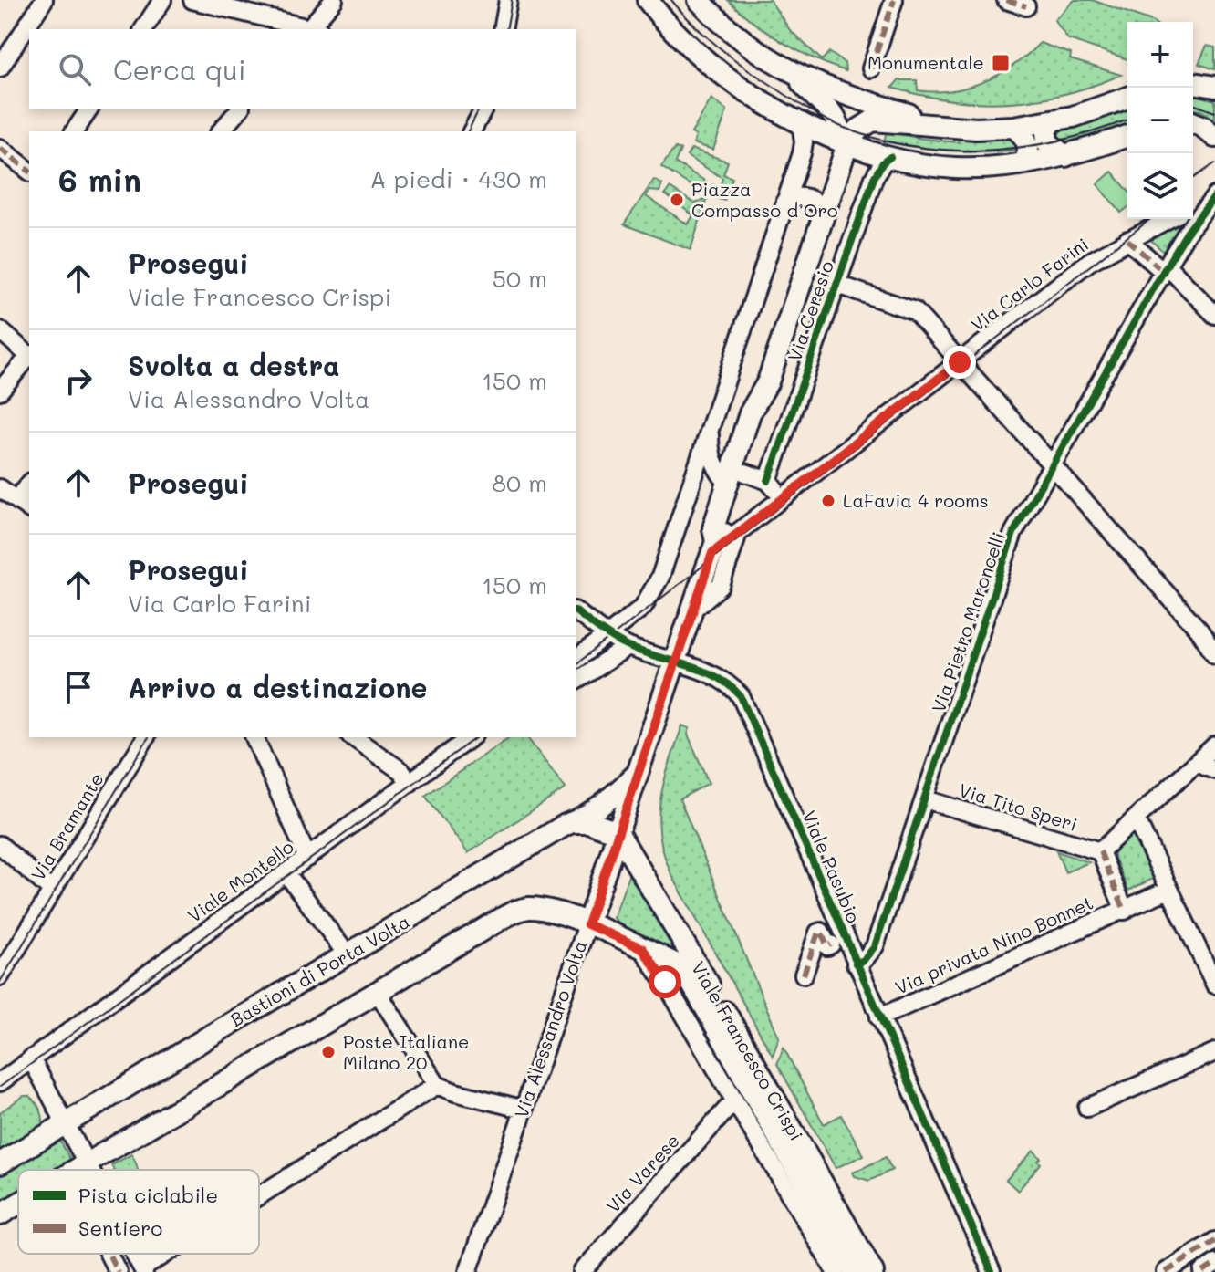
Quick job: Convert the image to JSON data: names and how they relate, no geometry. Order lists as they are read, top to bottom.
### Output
{
  "streets": {
    "main road": [
      "Via Ceresio",
      "Bastioni di Porta Volta",
      "Via Alessandro Volta",
      "Viale Francesco Crispi"
    ],
    "street": [
      "Via Carlo Farini",
      "Via Pietro Maroncelli",
      "Via Tito Speri",
      "Via Bramante",
      "Viale Pasubio",
      "Viale Montello",
      "Via privata Nino Bonnet",
      "Via Varese"
    ]
  },
  "crossings": [
    ["Via Carlo Farini", "Via Ceresio"],
    ["Via Carlo Farini", "Via Alessandro Volta"],
    ["Via Ceresio", "Via Alessandro Volta"],
    ["Via Pietro Maroncelli", "Via Tito Speri"],
    ["Via Pietro Maroncelli", "Viale Pasubio"],
    ["Via Tito Speri", "Via privata Nino Bonnet"],
    ["Viale Pasubio", "Via privata Nino Bonnet"],
    ["Viale Pasubio", "Via Alessandro Volta"],
    ["Bastioni di Porta Volta", "Via Alessandro Volta"],
    ["Via Alessandro Volta", "Viale Francesco Crispi"],
    ["Viale Francesco Crispi", "Via Varese"]
  ],
  "places": {
    "transit": ["Monumentale"],
    "other": ["Piazza Compasso d’Oro", "LaFavia 4 rooms", "Poste Italiane Milano 20"]
  },
  "legend": ["Pista ciclabile", "Sentiero"],
  "page": {
    "map_buttons": ["+", "−"],
    "search": "Cerca qui",
    "heading": ["6 min", "A piedi · 430 m"],
    "list": [
      ["Prosegui", "Viale Francesco Crispi", "50 m"],
      ["Svolta a destra", "Via Alessandro Volta", "150 m"],
      ["Prosegui", "80 m"],
      ["Prosegui", "Via Carlo Farini", "150 m"],
      "Arrivo a destinazione"
    ]
  }
}
